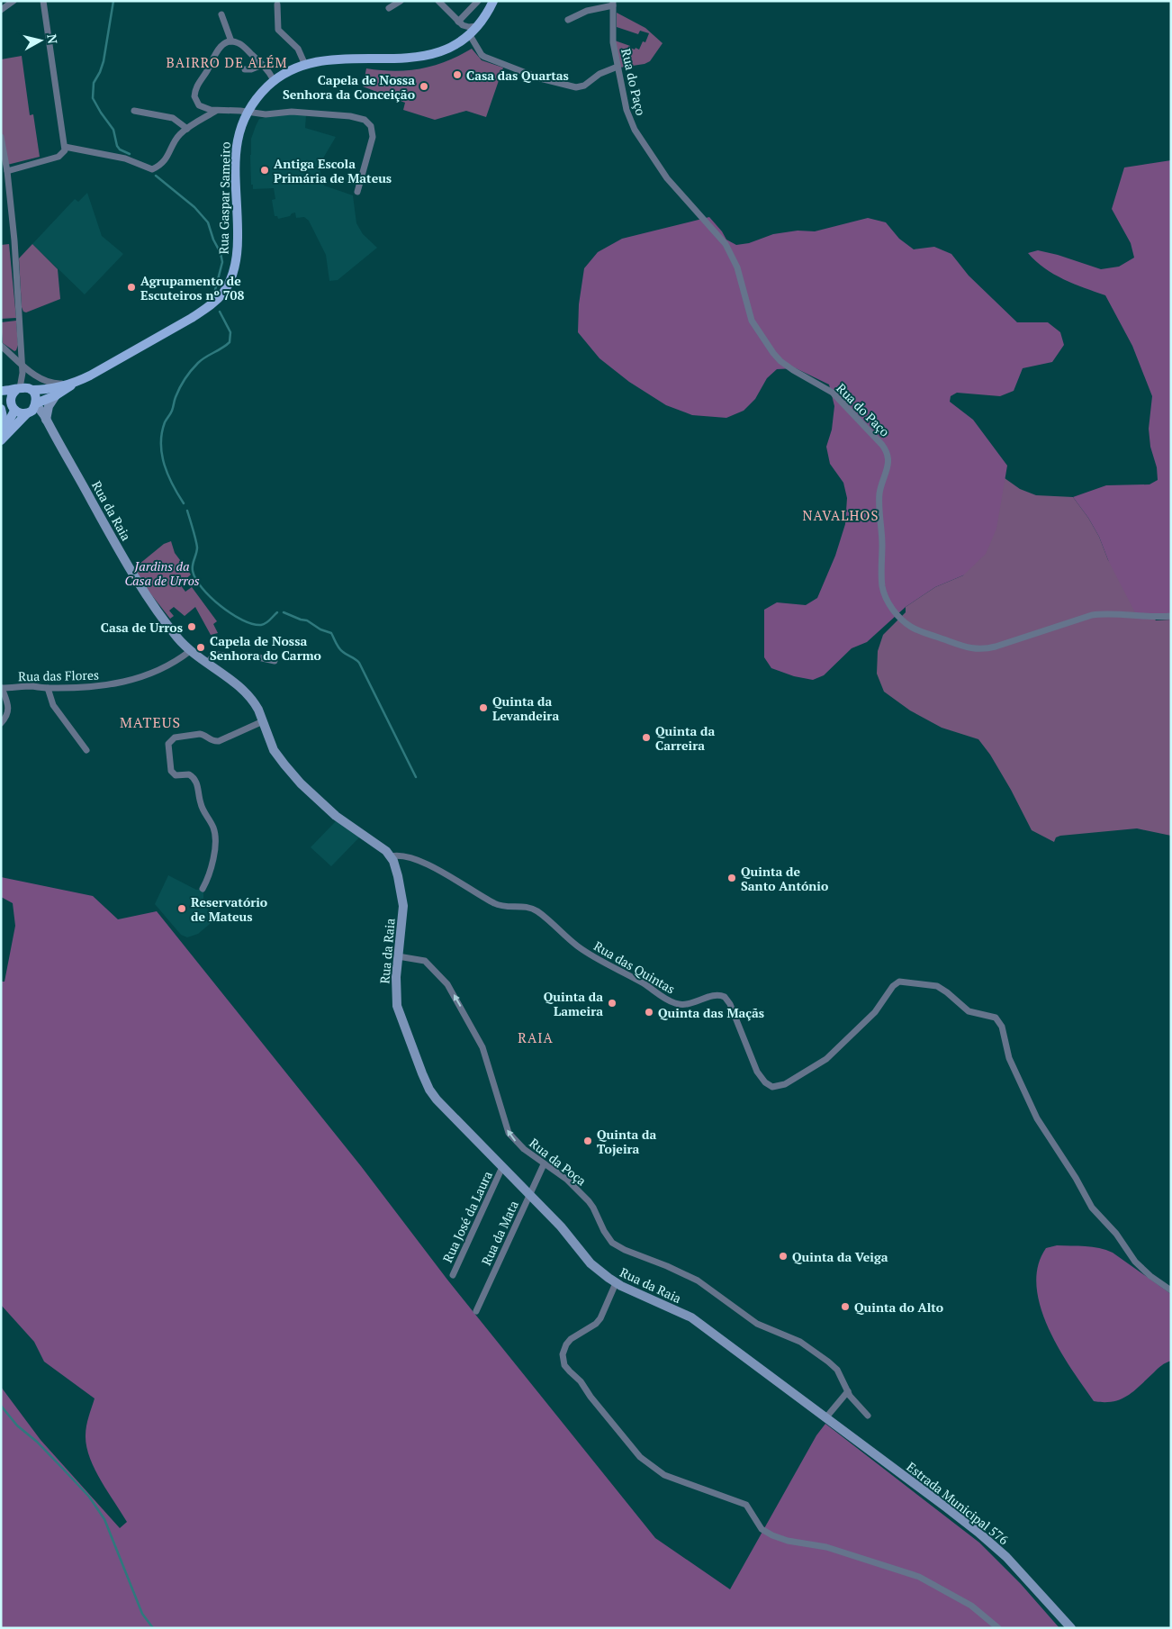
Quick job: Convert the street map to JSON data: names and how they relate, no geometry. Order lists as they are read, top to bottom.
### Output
{
  "streets": {
    "main road": ["Rua Gaspar Sameiro", "Rua da Raia", "Estrada Municipal 576"],
    "street": [
      "Rua do Paço",
      "Rua das Flores",
      "Rua das Quintas",
      "Rua da Poça",
      "Rua José da Laura",
      "Rua da Mata"
    ]
  },
  "crossings": [
    ["Rua da Raia", "Rua das Flores"],
    ["Rua da Raia", "Rua das Quintas"],
    ["Rua da Raia", "Rua da Poça"],
    ["Rua da Raia", "Rua José da Laura"],
    ["Rua da Raia", "Rua da Mata"],
    ["Rua da Raia", "Estrada Municipal 576"],
    ["Rua da Poça", "Rua da Mata"]
  ],
  "one_way": ["Rua da Poça"],
  "districts": [
    "BAIRRO DE ALÉM",
    "NAVALHOS",
    "MATEUS",
    "RAIA"
  ],
  "parks": ["Jardins da Casa de Urros"],
  "places": [
    "Casa das Quartas",
    "Capela de Nossa Senhora da Conceição",
    "Antiga Escola Primária de Mateus",
    "Agrupamento de Escuteiros nº 708",
    "Casa de Urros",
    "Capela de Nossa Senhora do Carmo",
    "Quinta da Levandeira",
    "Quinta da Carreira",
    "Quinta de Santo António",
    "Reservatório de Mateus",
    "Quinta da Lameira",
    "Quinta das Maçãs",
    "Quinta da Tojeira",
    "Quinta da Veiga",
    "Quinta do Alto"
  ],
  "north": "right"
}
